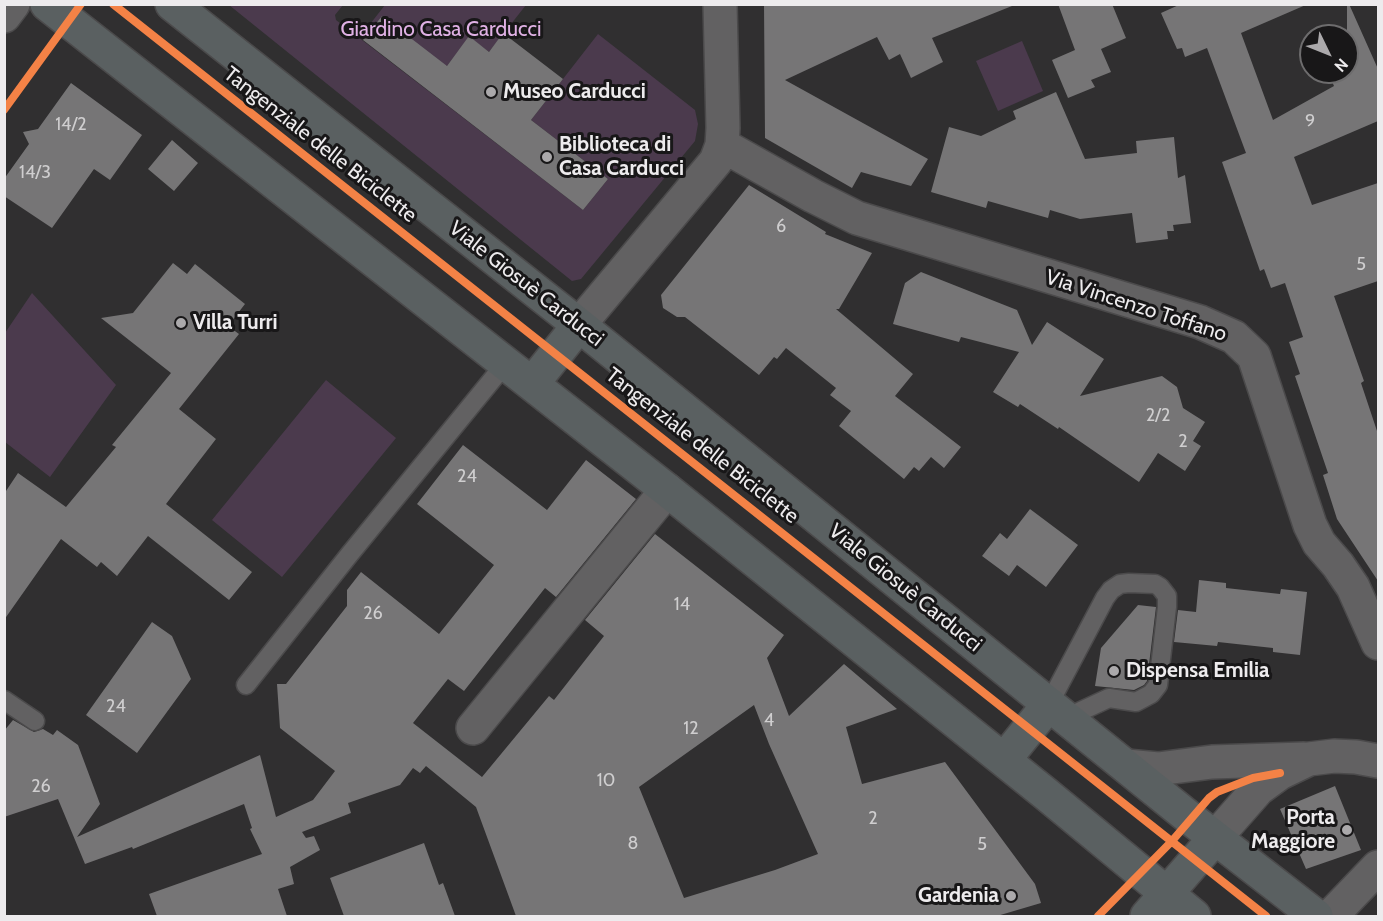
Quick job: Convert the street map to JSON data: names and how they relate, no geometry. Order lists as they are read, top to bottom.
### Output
{
  "streets": {
    "main road": ["Viale Giosuè Carducci"],
    "street": ["Via Vincenzo Toffano"],
    "cycle path": ["Tangenziale delle Biciclette"]
  },
  "parks": ["Giardino Casa Carducci"],
  "places": [
    "Museo Carducci",
    "Biblioteca di Casa Carducci",
    "Villa Turri",
    "Dispensa Emilia",
    "Porta Maggiore",
    "Gardenia"
  ],
  "house_numbers": [
    "9",
    "14/2",
    "14/3",
    "6",
    "5",
    "2/2",
    "2",
    "24",
    "14",
    "26",
    "24",
    "4",
    "12",
    "10",
    "26",
    "2",
    "8",
    "5"
  ],
  "north": "bottom right"
}
